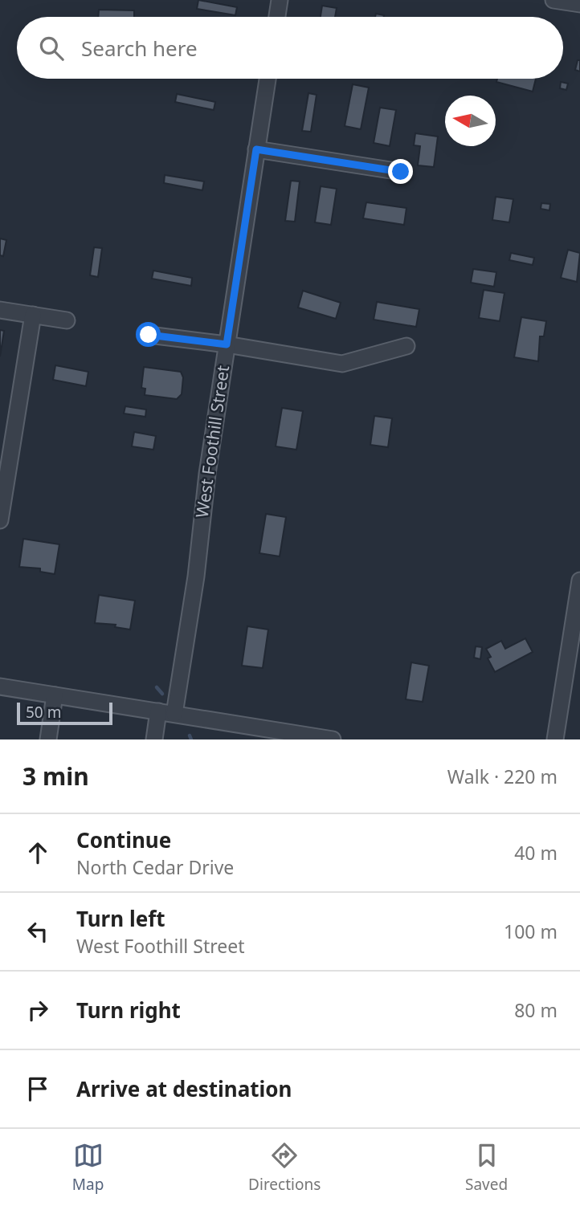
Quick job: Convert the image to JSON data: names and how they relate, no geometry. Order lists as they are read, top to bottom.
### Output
{
  "streets": {
    "street": ["West Foothill Street"]
  },
  "scale_bar": "50 m",
  "north": "left",
  "page": {
    "search": "Search here",
    "scale": "50 m",
    "heading": ["3 min", "Walk · 220 m"],
    "list": [
      ["Continue", "North Cedar Drive", "40 m"],
      ["Turn left", "West Foothill Street", "100 m"],
      ["Turn right", "80 m"],
      "Arrive at destination"
    ],
    "nav": ["Map", "Directions", "Saved"]
  }
}
